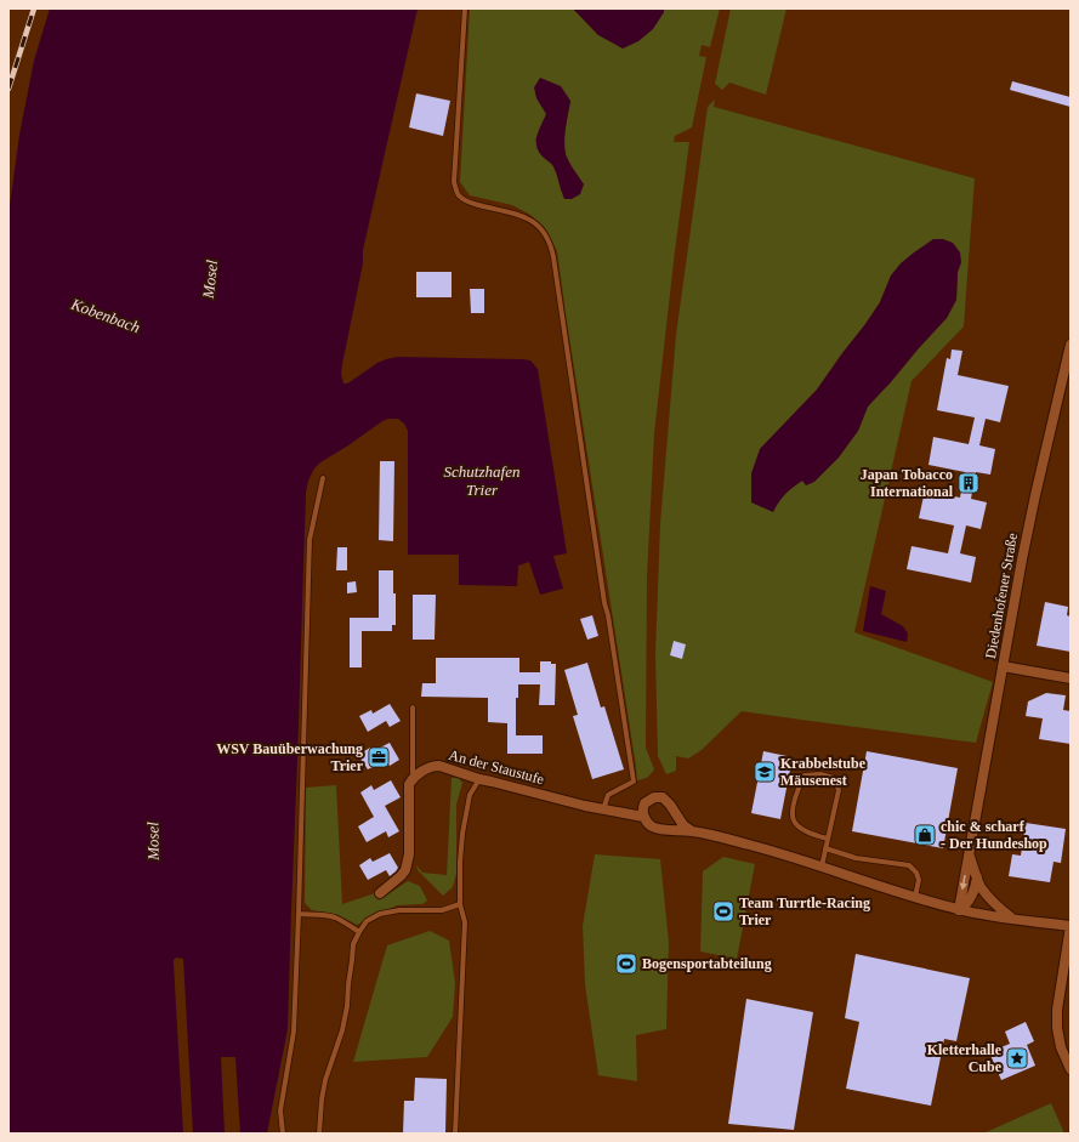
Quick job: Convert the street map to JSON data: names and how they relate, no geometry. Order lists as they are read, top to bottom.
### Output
{
  "streets": {
    "street": ["Diedenhofener Straße", "An der Staustufe"]
  },
  "water": ["Mosel", "Kobenbach", "Schutzhafen Trier"],
  "places": {
    "building": ["Japan Tobacco International"],
    "office": ["WSV Bauüberwachung Trier"],
    "school or university": ["Krabbelstube Mäusenest"],
    "shop": ["chic & scharf - Der Hundeshop"],
    "sports": ["Team Turrtle-Racing Trier", "Bogensportabteilung"],
    "place": ["Kletterhalle Cube"]
  }
}
